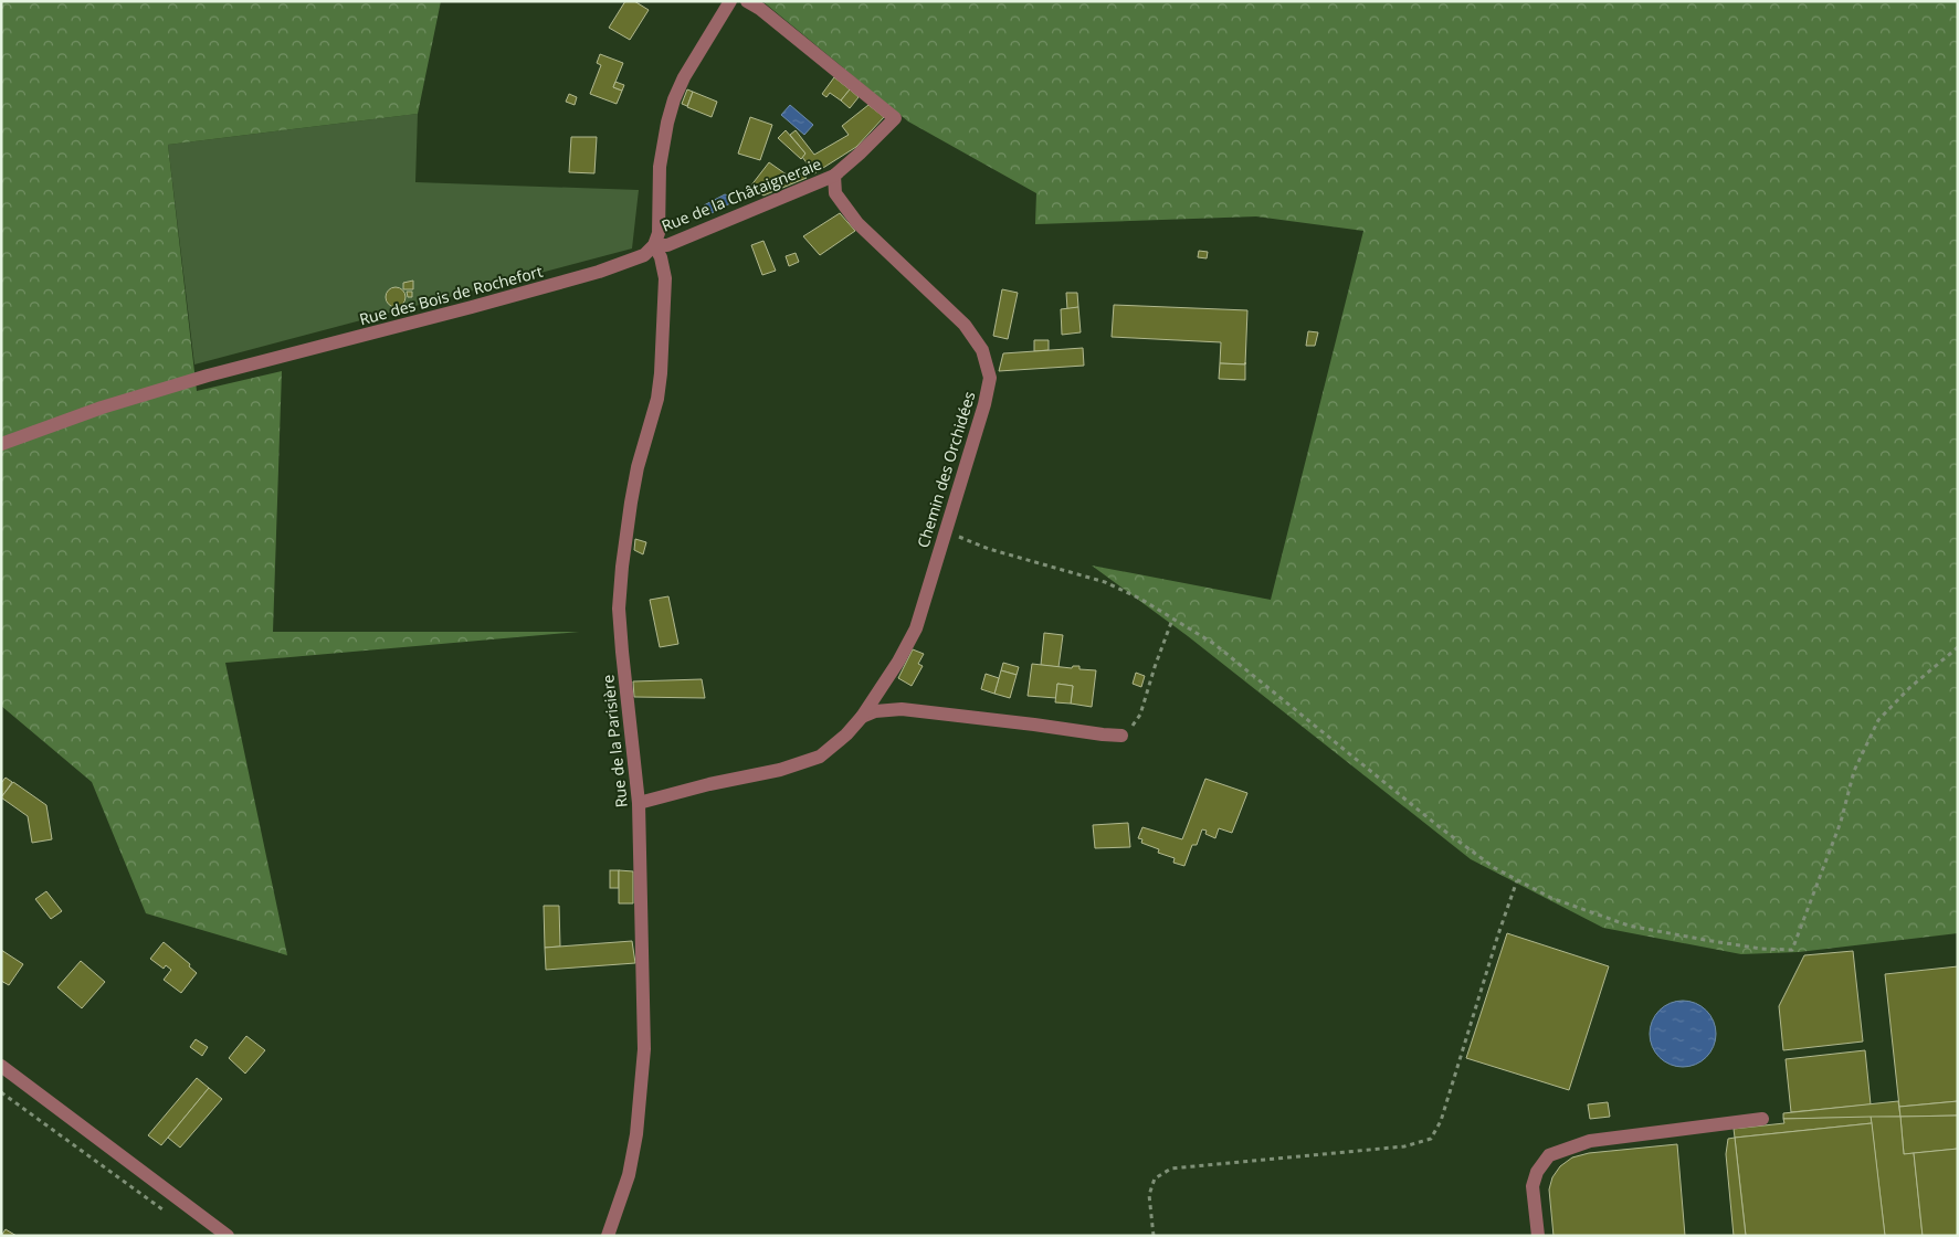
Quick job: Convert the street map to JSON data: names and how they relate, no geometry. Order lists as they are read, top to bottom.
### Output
{
  "streets": {
    "street": [
      "Rue de la Châtaigneraie",
      "Rue des Bois de Rochefort",
      "Chemin des Orchidées",
      "Rue de la Parisière"
    ]
  },
  "crossings": [
    ["Rue de la Châtaigneraie", "Rue des Bois de Rochefort"],
    ["Rue de la Châtaigneraie", "Chemin des Orchidées"],
    ["Rue de la Châtaigneraie", "Rue de la Parisière"],
    ["Rue des Bois de Rochefort", "Rue de la Parisière"],
    ["Chemin des Orchidées", "Rue de la Parisière"]
  ]
}
